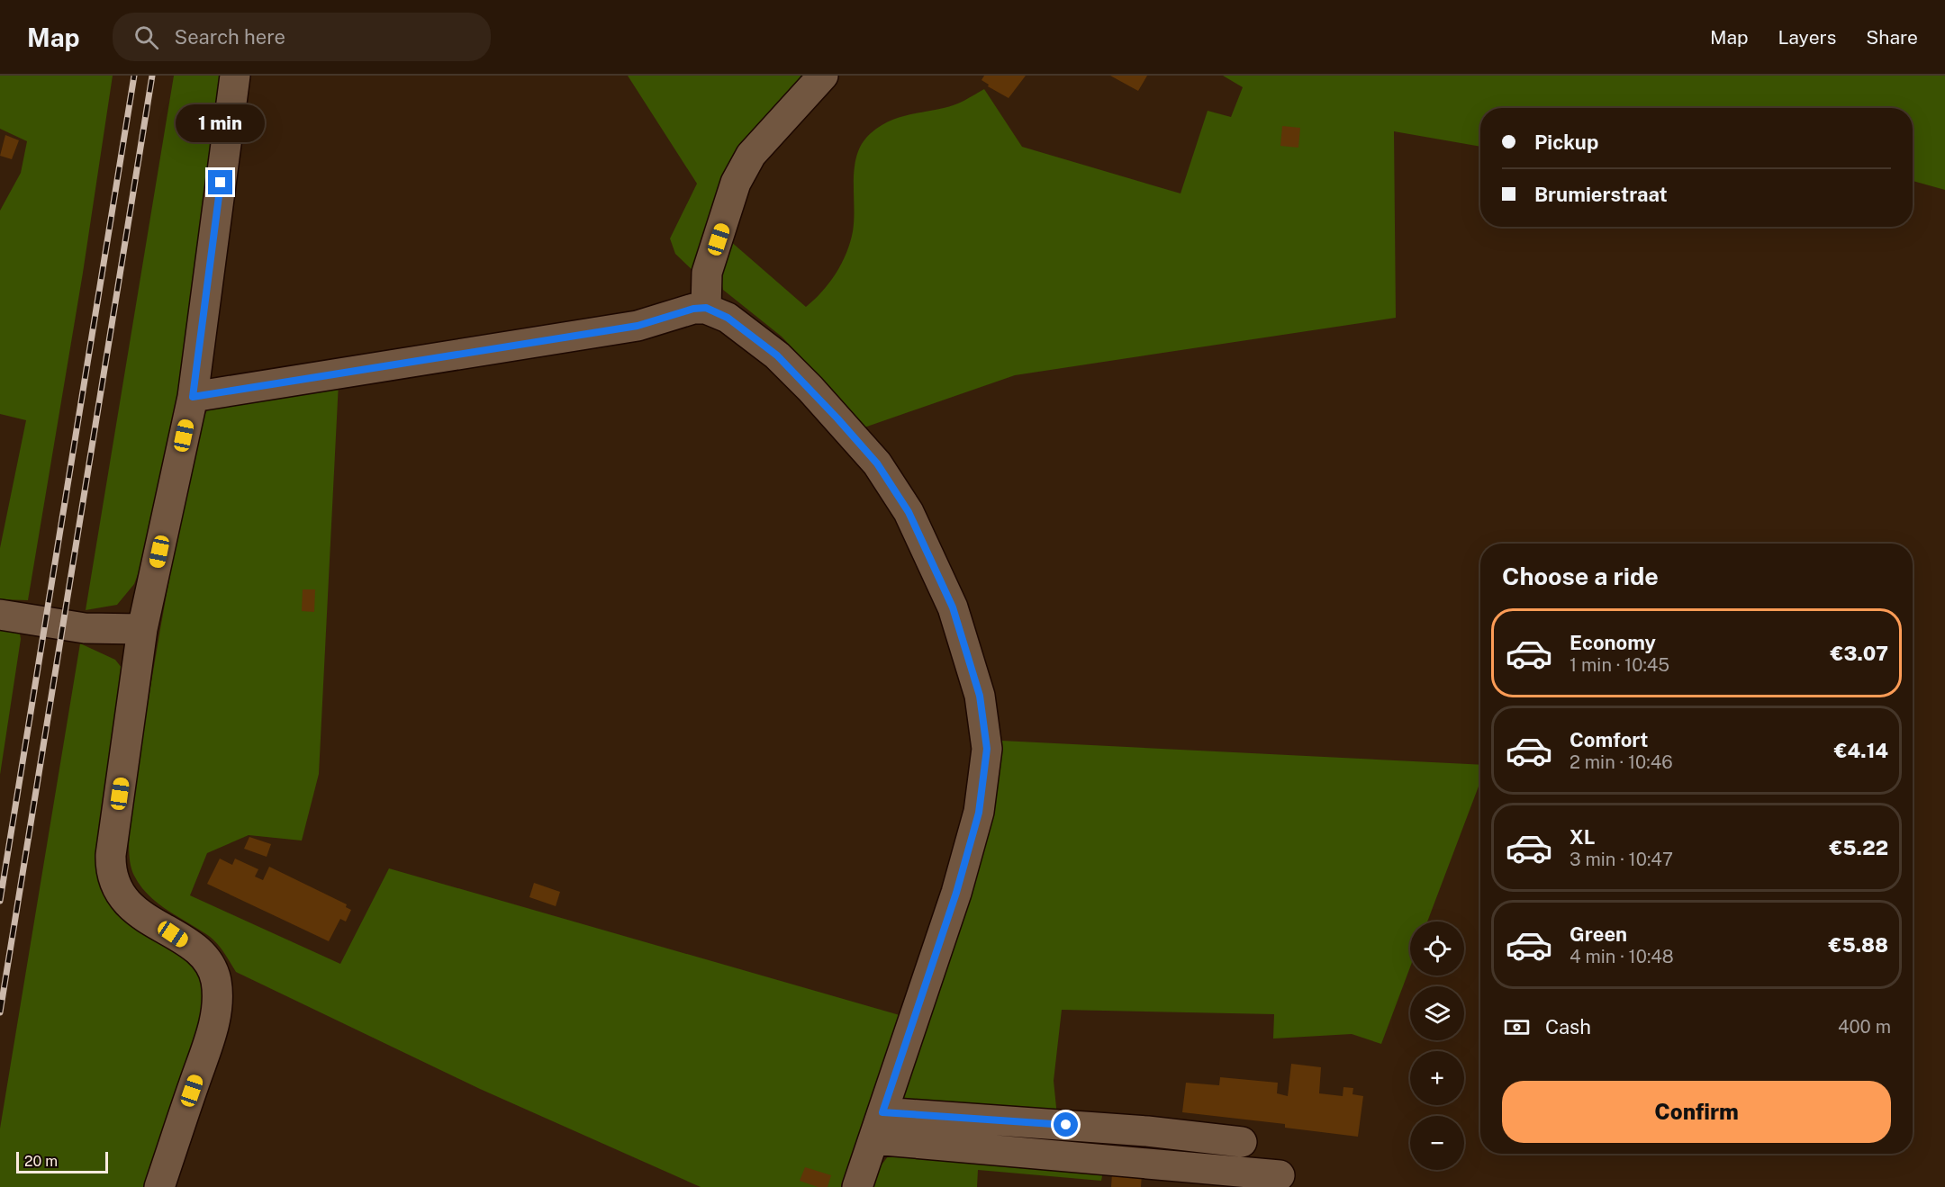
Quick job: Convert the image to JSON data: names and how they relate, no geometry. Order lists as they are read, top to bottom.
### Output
{
  "scale_bar": "20 m",
  "page": {
    "header": "Map",
    "search": "Search here",
    "nav": ["Map", "Layers", "Share"],
    "bubble": "1 min",
    "banner": ["Pickup", "Brumierstraat"],
    "heading": "Choose a ride",
    "list": [
      {
        "name": "Economy",
        "note": "1 min · 10:45",
        "value": "€3.07"
      },
      {
        "name": "Comfort",
        "note": "2 min · 10:46",
        "value": "€4.14"
      },
      {
        "name": "XL",
        "note": "3 min · 10:47",
        "value": "€5.22"
      },
      {
        "name": "Green",
        "note": "4 min · 10:48",
        "value": "€5.88"
      }
    ],
    "map_buttons": ["+", "−"],
    "pay": ["Cash", "400 m"],
    "buttons": "Confirm",
    "scale": "20 m"
  }
}
